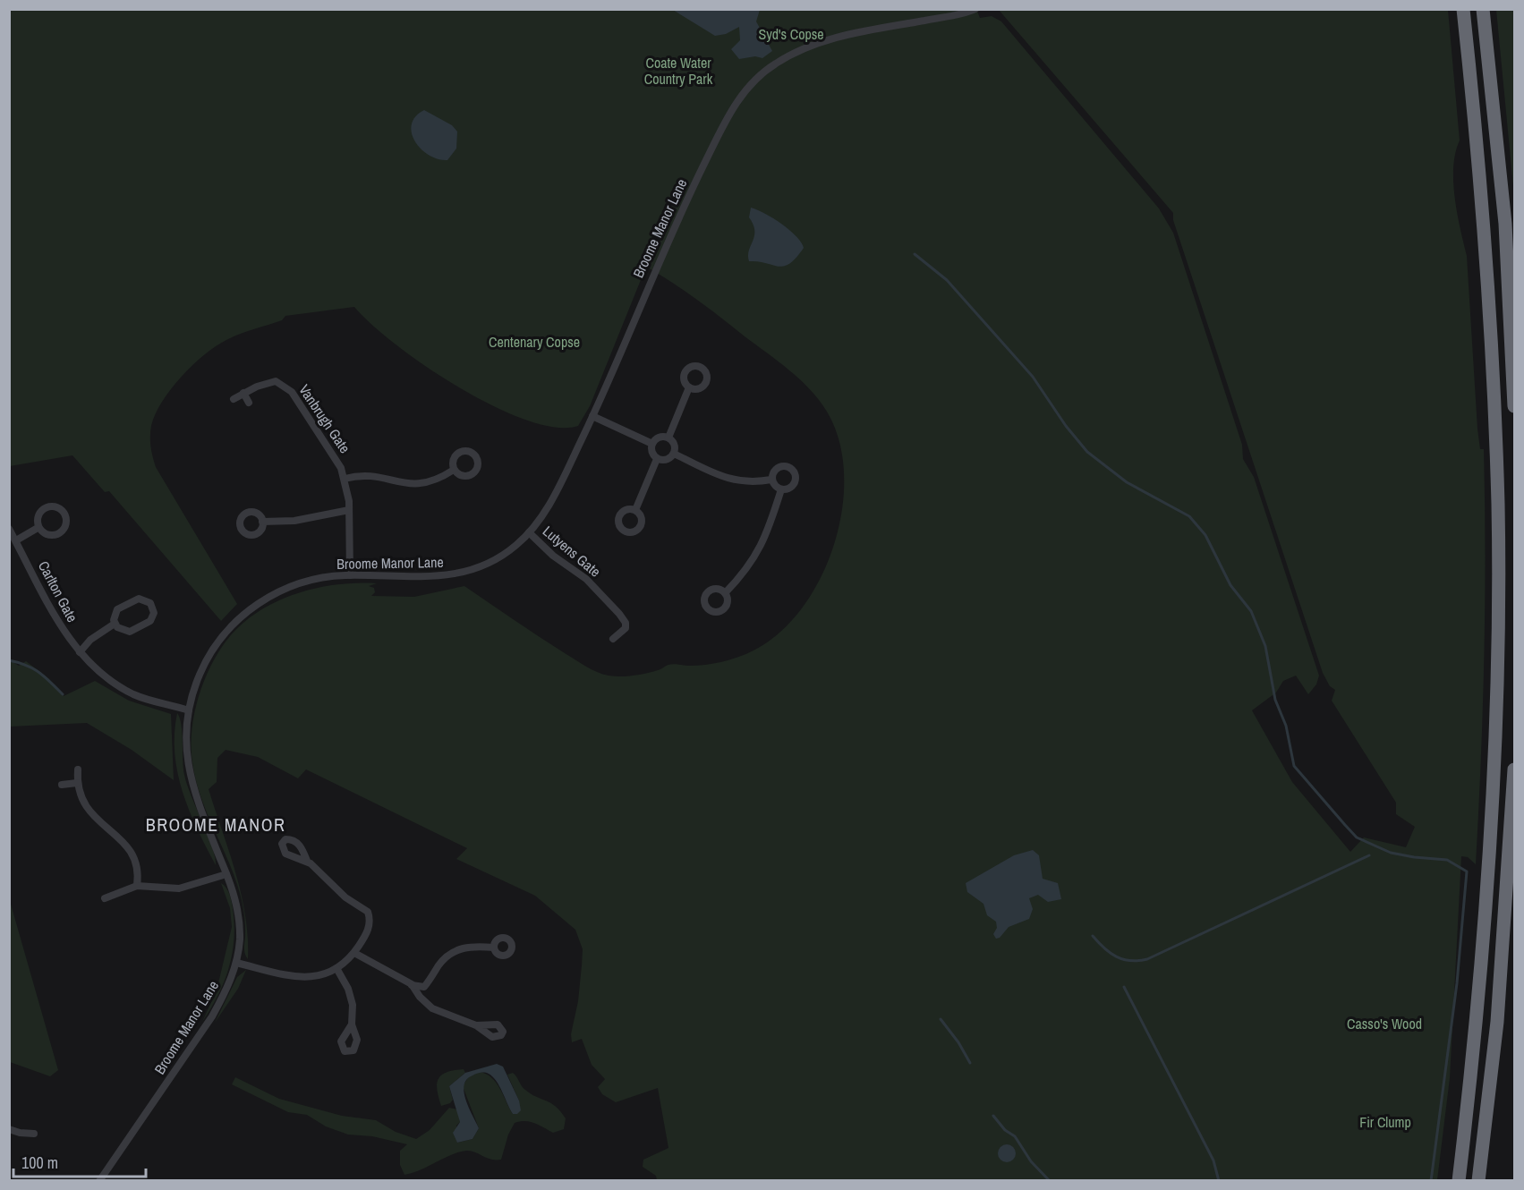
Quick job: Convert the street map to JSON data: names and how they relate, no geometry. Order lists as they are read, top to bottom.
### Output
{
  "streets": {
    "street": [
      "Broome Manor Lane",
      "Vanbrugh Gate",
      "Lutyens Gate",
      "Carlton Gate"
    ]
  },
  "crossings": [
    ["Broome Manor Lane", "Vanbrugh Gate"],
    ["Broome Manor Lane", "Lutyens Gate"],
    ["Broome Manor Lane", "Carlton Gate"]
  ],
  "districts": ["BROOME MANOR"],
  "parks": [
    "Syd's Copse",
    "Coate Water Country Park",
    "Centenary Copse",
    "Casso's Wood",
    "Fir Clump"
  ],
  "scale_bar": "100 m"
}
